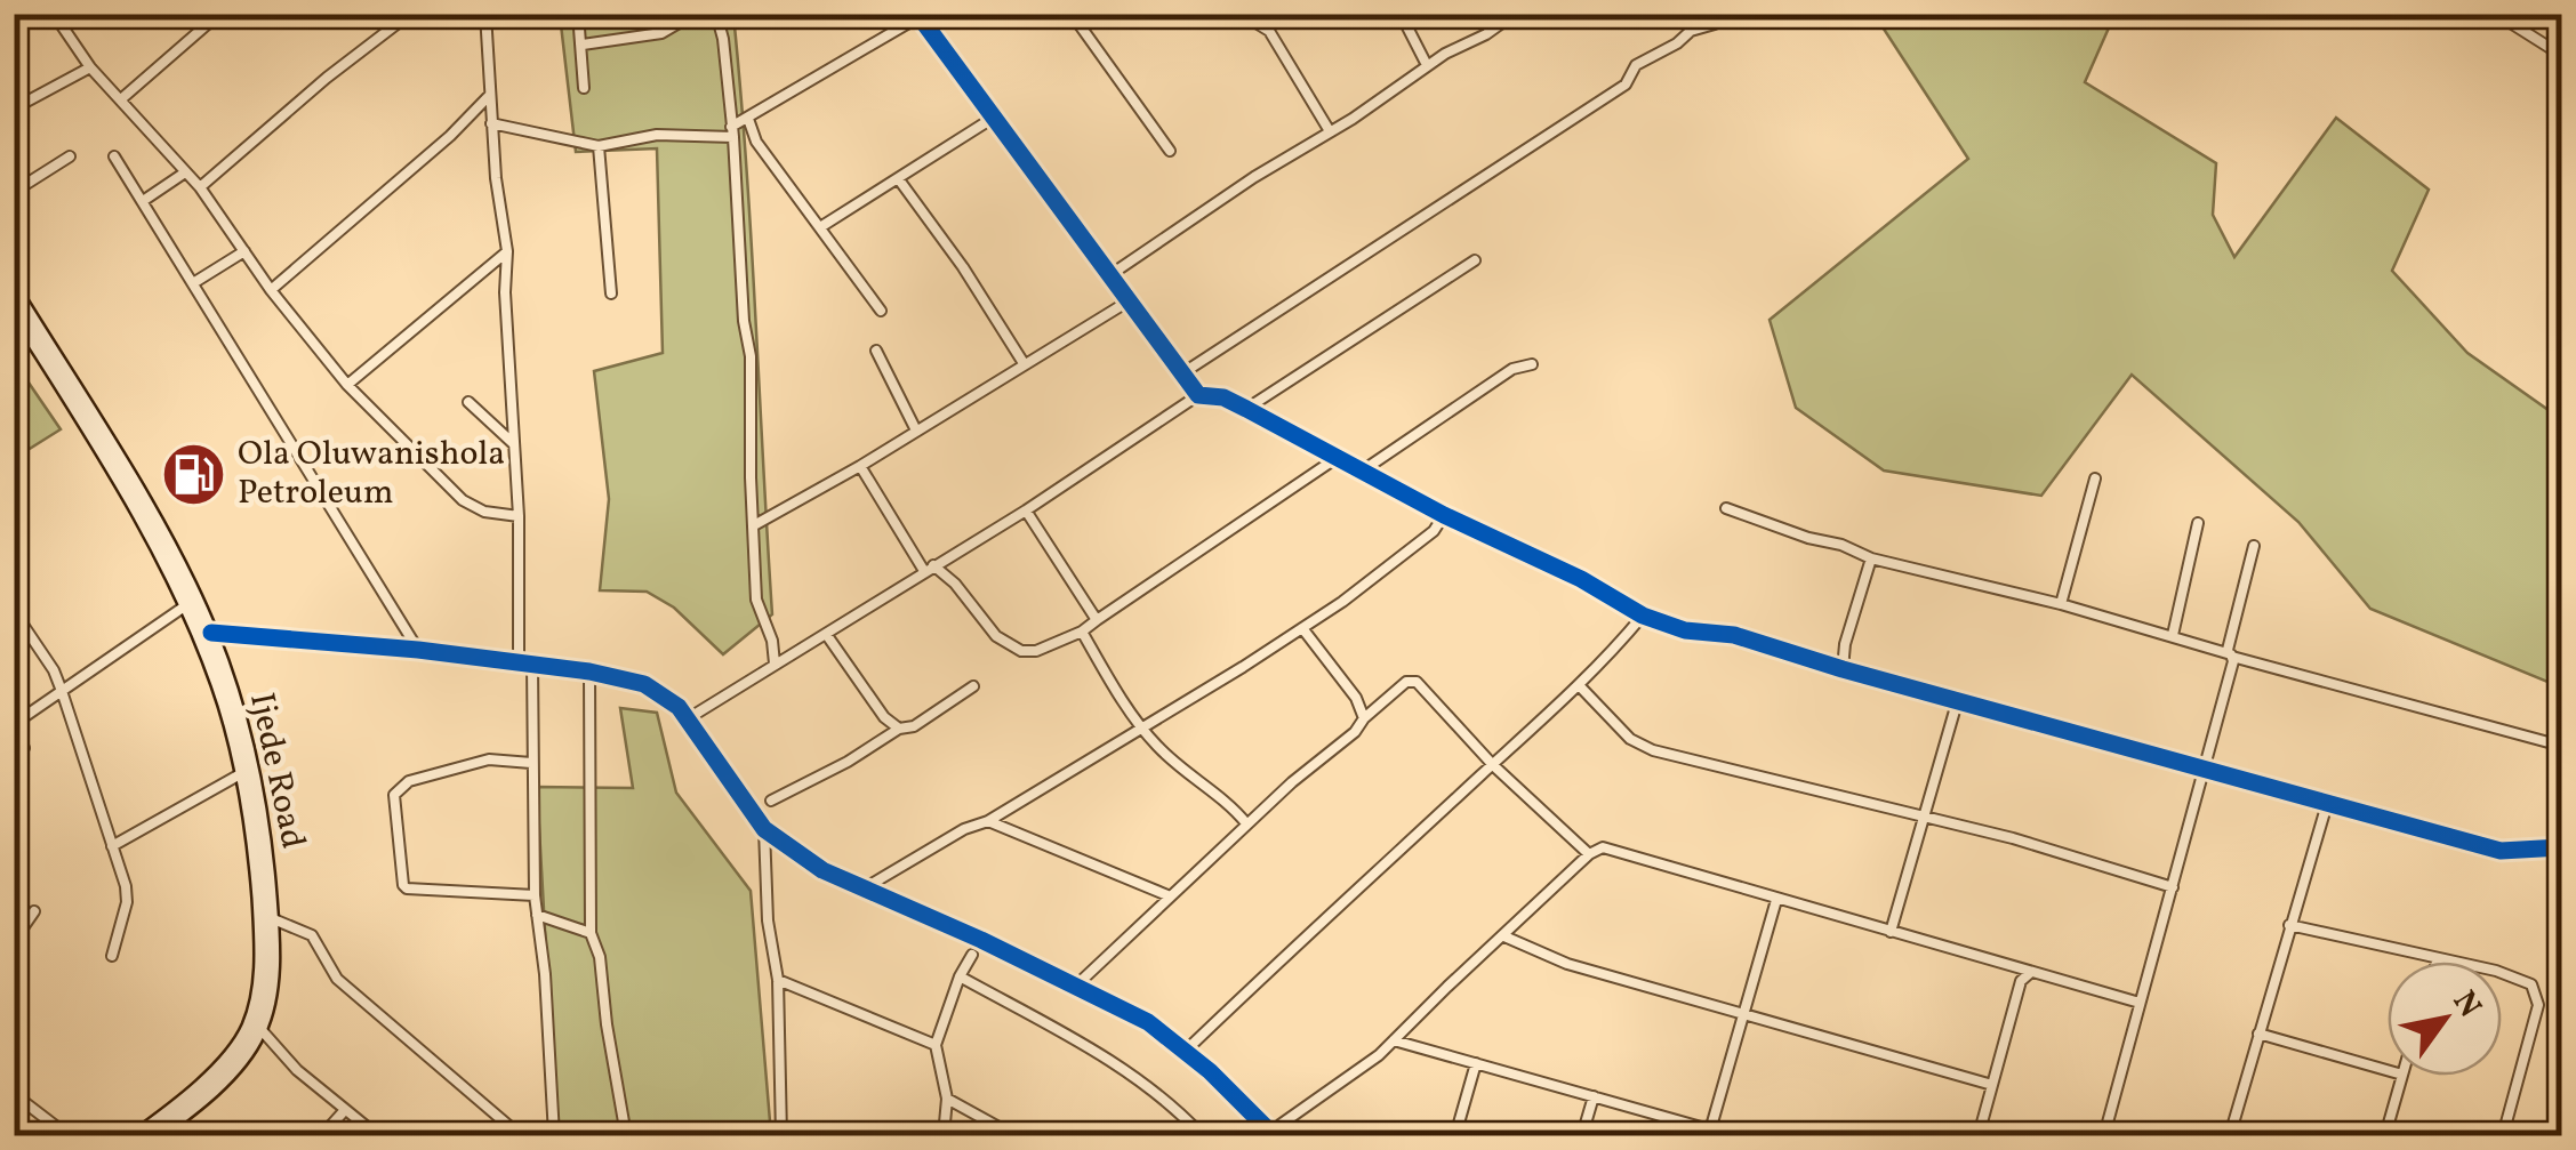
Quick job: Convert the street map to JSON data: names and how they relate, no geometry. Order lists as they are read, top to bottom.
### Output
{
  "streets": {
    "main road": ["Ijede Road"]
  },
  "places": {
    "fuel station": ["Ola Oluwanishola Petroleum"]
  },
  "north": "top right"
}
